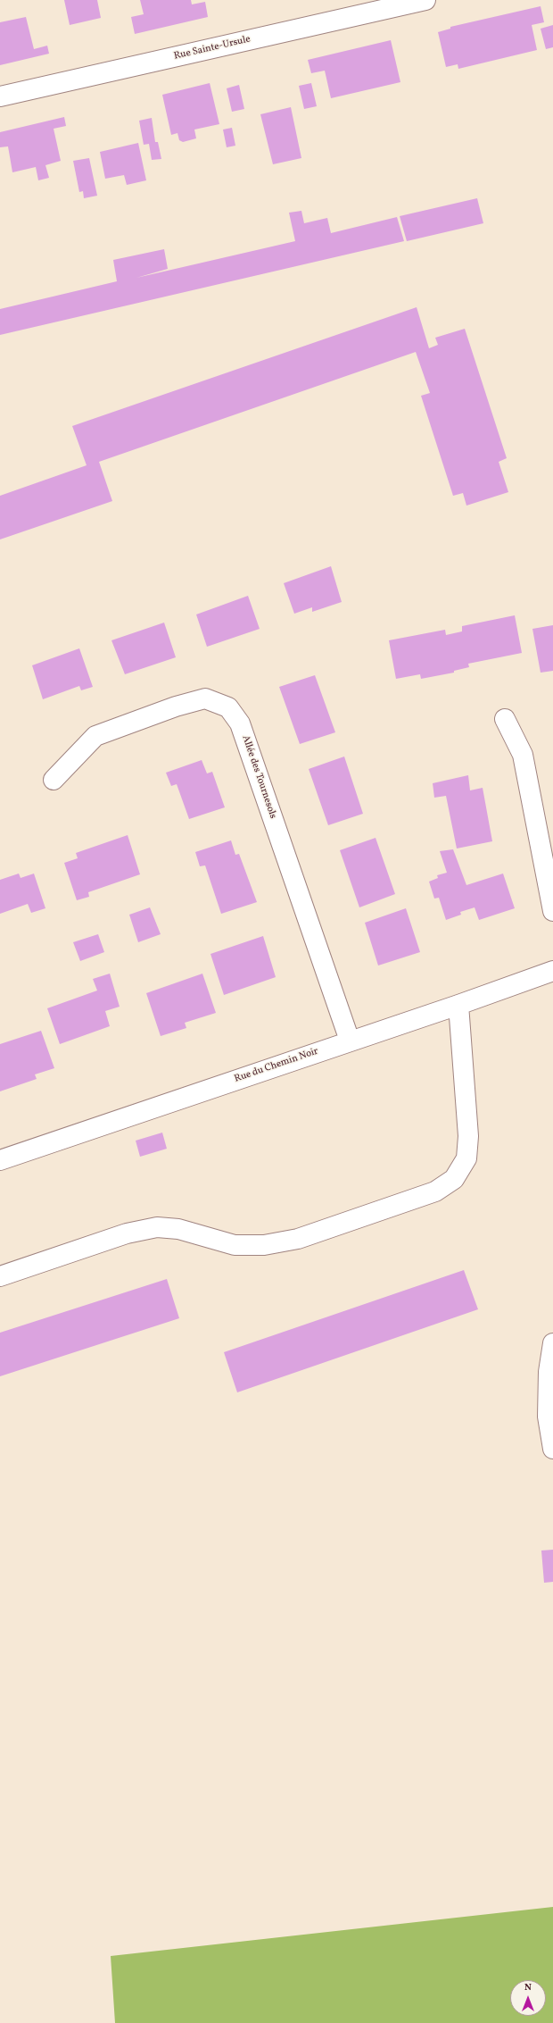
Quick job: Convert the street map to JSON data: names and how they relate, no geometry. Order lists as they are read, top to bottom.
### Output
{
  "streets": {
    "street": ["Rue Sainte-Ursule", "Allée des Tournesols", "Rue du Chemin Noir"]
  },
  "crossings": [
    ["Allée des Tournesols", "Rue du Chemin Noir"]
  ],
  "north": "top"
}
